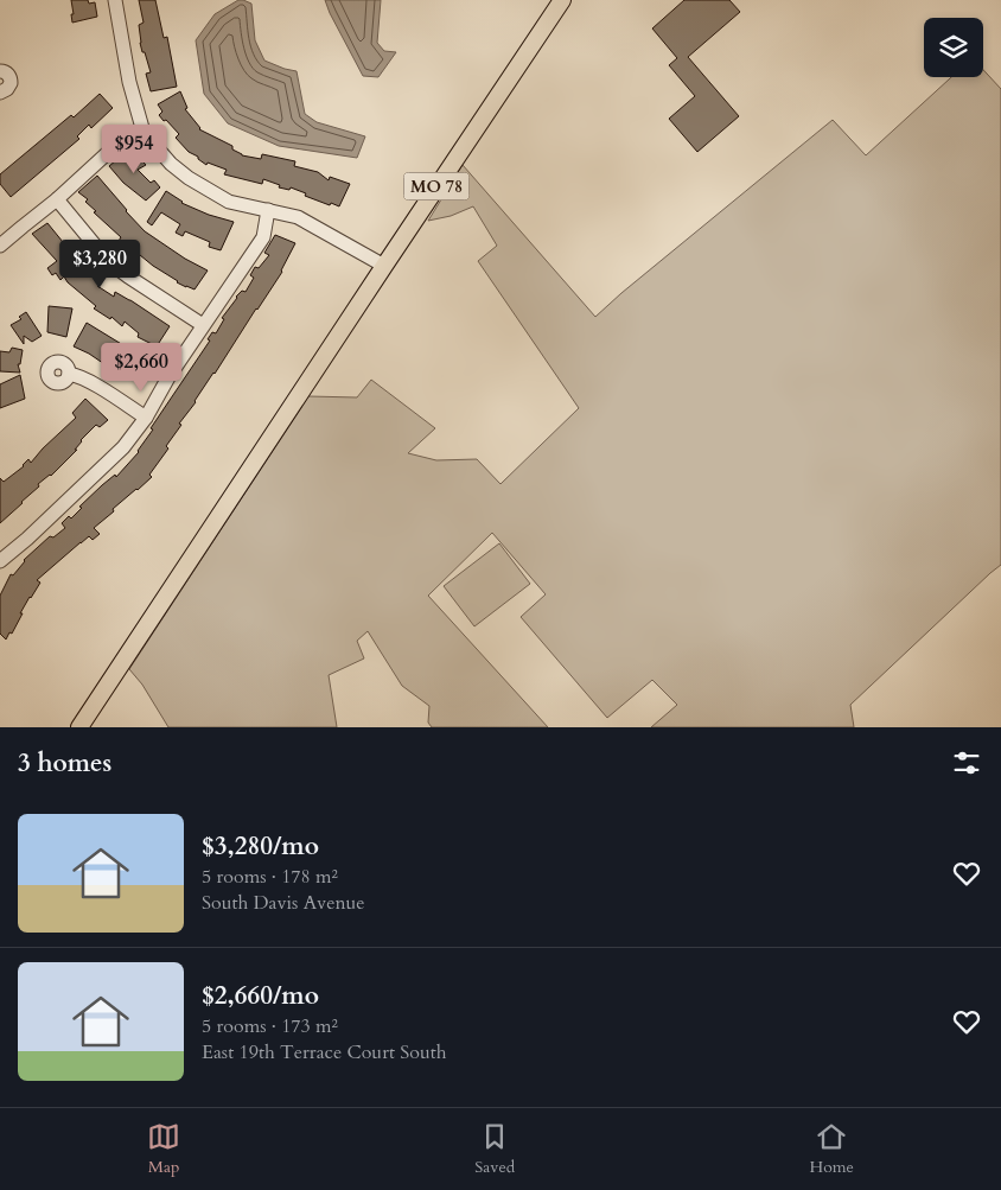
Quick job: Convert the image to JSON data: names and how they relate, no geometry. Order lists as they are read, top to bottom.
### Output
{
  "streets": {
    "main road": ["MO 78"]
  },
  "page": {
    "price": ["$954", "$3,280", "$2,660"],
    "heading": "3 homes",
    "list": [
      {
        "name": "$3,280/mo",
        "note": "5 rooms · 178 m² · South Davis Avenue"
      },
      {
        "name": "$2,660/mo",
        "note": "5 rooms · 173 m² · East 19th Terrace Court South"
      }
    ],
    "tabs": ["Map", "Saved", "Home"]
  }
}
